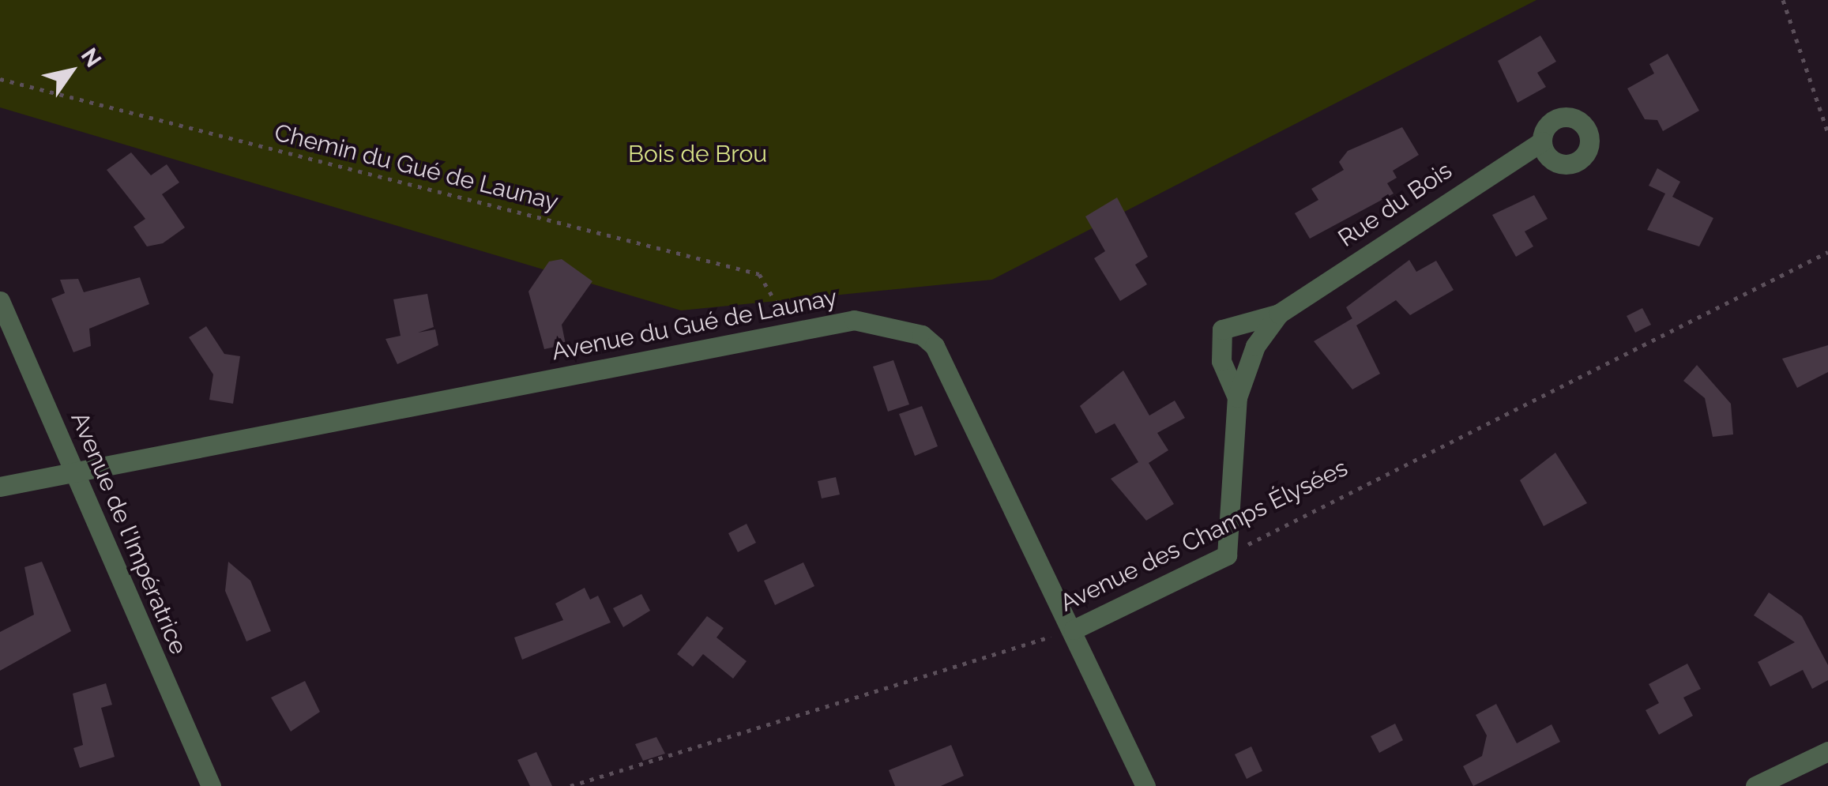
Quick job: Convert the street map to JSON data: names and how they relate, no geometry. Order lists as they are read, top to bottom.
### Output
{
  "streets": {
    "street": [
      "Rue du Bois",
      "Avenue du Gué de Launay",
      "Avenue de l'Impératrice",
      "Avenue des Champs Élysées"
    ],
    "path": ["Chemin du Gué de Launay"]
  },
  "crossings": [
    ["Chemin du Gué de Launay", "Avenue du Gué de Launay"],
    ["Rue du Bois", "Avenue des Champs Élysées"],
    ["Avenue du Gué de Launay", "Avenue de l'Impératrice"],
    ["Avenue du Gué de Launay", "Avenue des Champs Élysées"]
  ],
  "parks": ["Bois de Brou"],
  "north": "top right"
}
